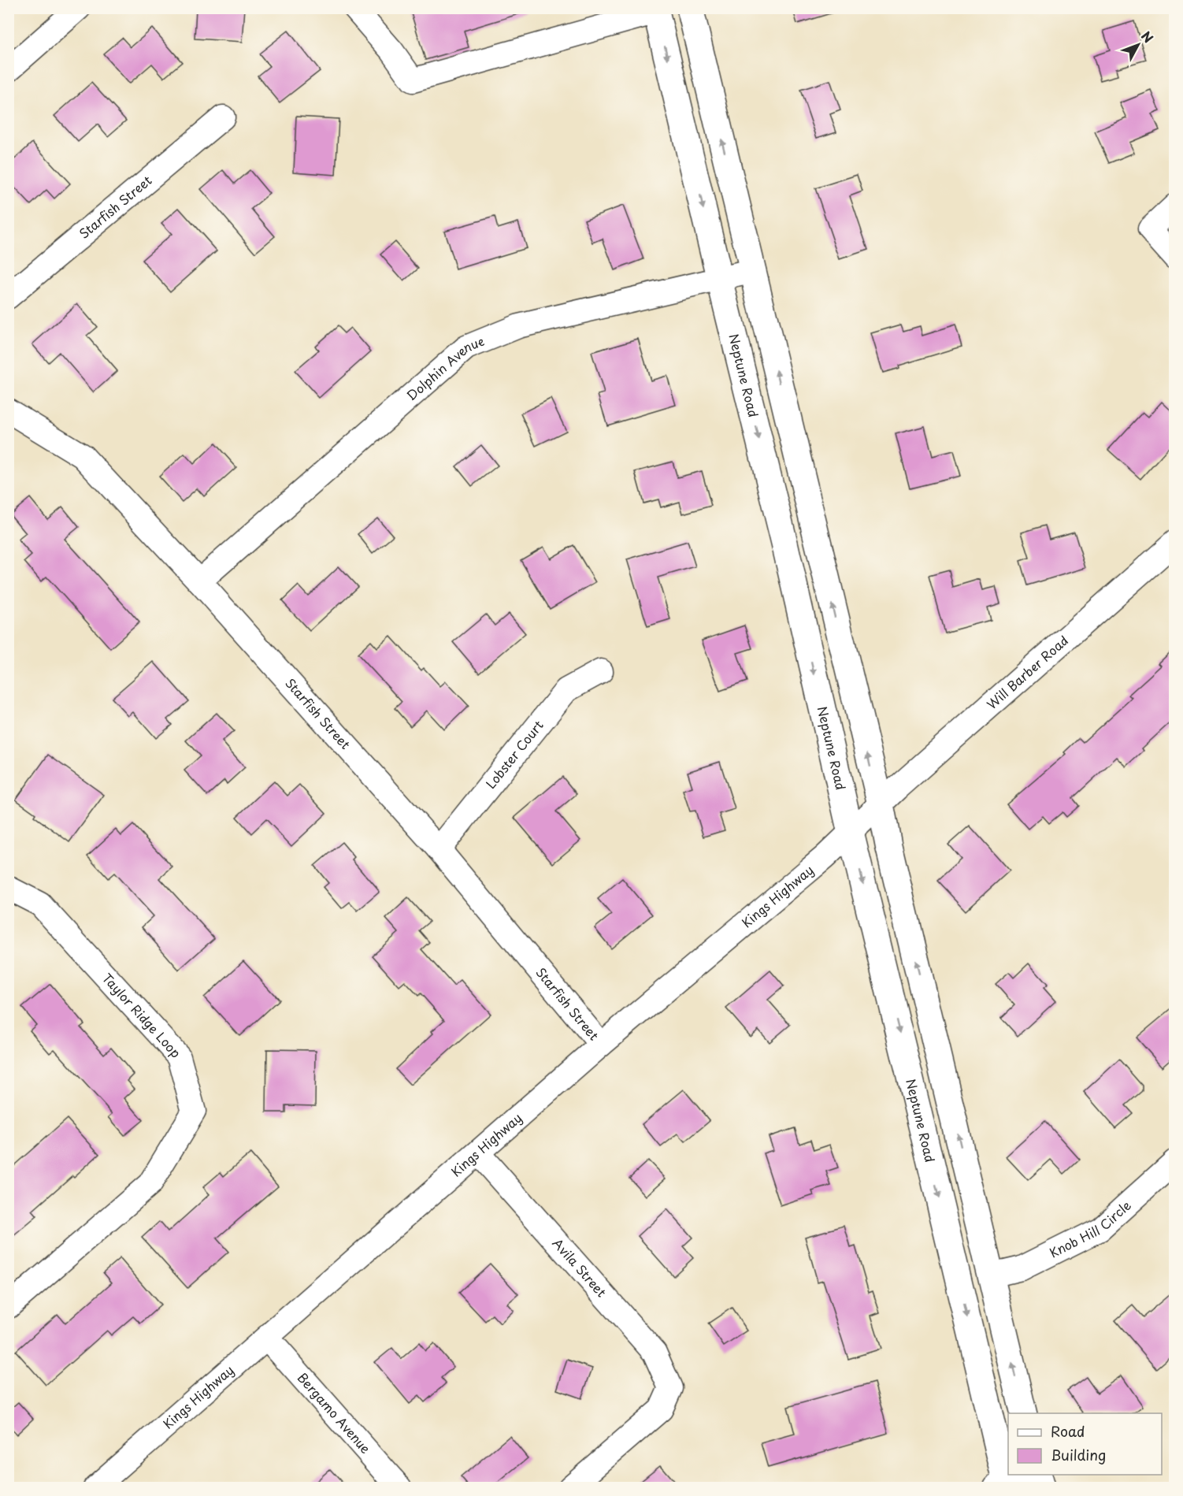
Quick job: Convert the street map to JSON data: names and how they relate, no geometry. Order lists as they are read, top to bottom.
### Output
{
  "streets": {
    "main road": ["Neptune Road"],
    "street": [
      "Starfish Street",
      "Dolphin Avenue",
      "Will Barber Road",
      "Lobster Court",
      "Kings Highway",
      "Taylor Ridge Loop",
      "Knob Hill Circle",
      "Avila Street",
      "Bergamo Avenue"
    ]
  },
  "crossings": [
    ["Starfish Street", "Dolphin Avenue"],
    ["Starfish Street", "Lobster Court"],
    ["Starfish Street", "Kings Highway"],
    ["Dolphin Avenue", "Neptune Road"],
    ["Neptune Road", "Kings Highway"],
    ["Will Barber Road", "Kings Highway"],
    ["Kings Highway", "Avila Street"],
    ["Kings Highway", "Bergamo Avenue"]
  ],
  "legend": ["Road", "Building"],
  "north": "top right"
}
